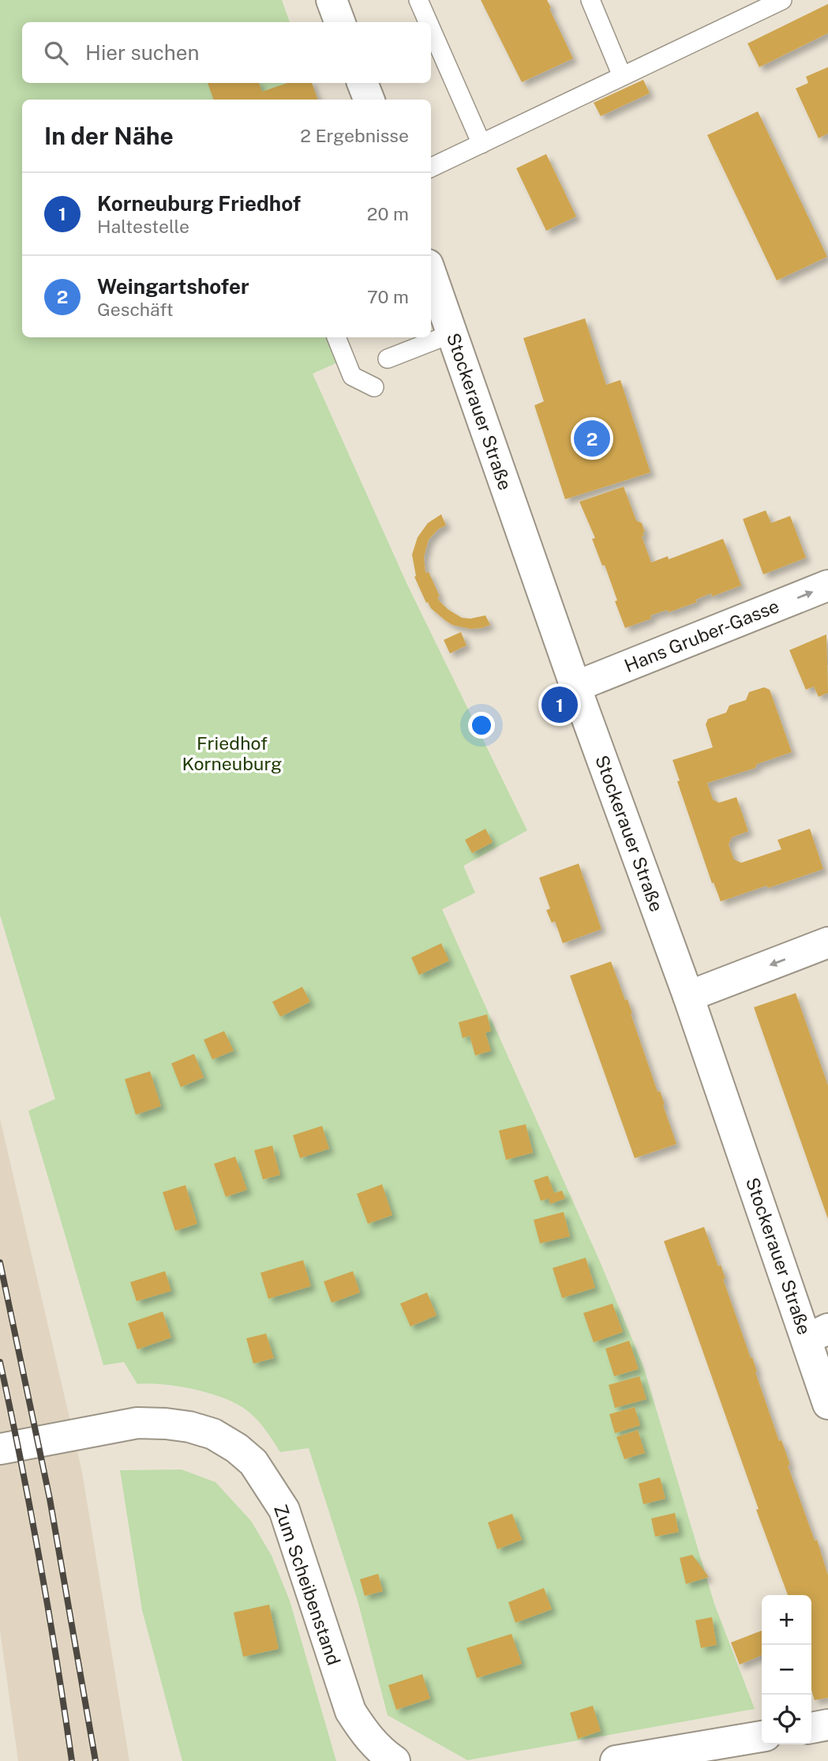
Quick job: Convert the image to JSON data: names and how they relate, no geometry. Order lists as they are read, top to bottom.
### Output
{
  "streets": {
    "main road": ["Stockerauer Straße", "Hans Gruber-Gasse", "Zum Scheibenstand"]
  },
  "crossings": [
    ["Stockerauer Straße", "Hans Gruber-Gasse"]
  ],
  "one_way": ["Hans Gruber-Gasse"],
  "parks": ["Friedhof Korneuburg"],
  "page": {
    "search": "Hier suchen",
    "heading": ["In der Nähe", "2 Ergebnisse"],
    "list": [
      {
        "mark": "1",
        "name": "Korneuburg Friedhof",
        "note": "Haltestelle",
        "value": "20 m"
      },
      {
        "mark": "2",
        "name": "Weingartshofer",
        "note": "Geschäft",
        "value": "70 m"
      }
    ],
    "pins": ["2", "1"],
    "map_buttons": ["+", "−"]
  }
}
